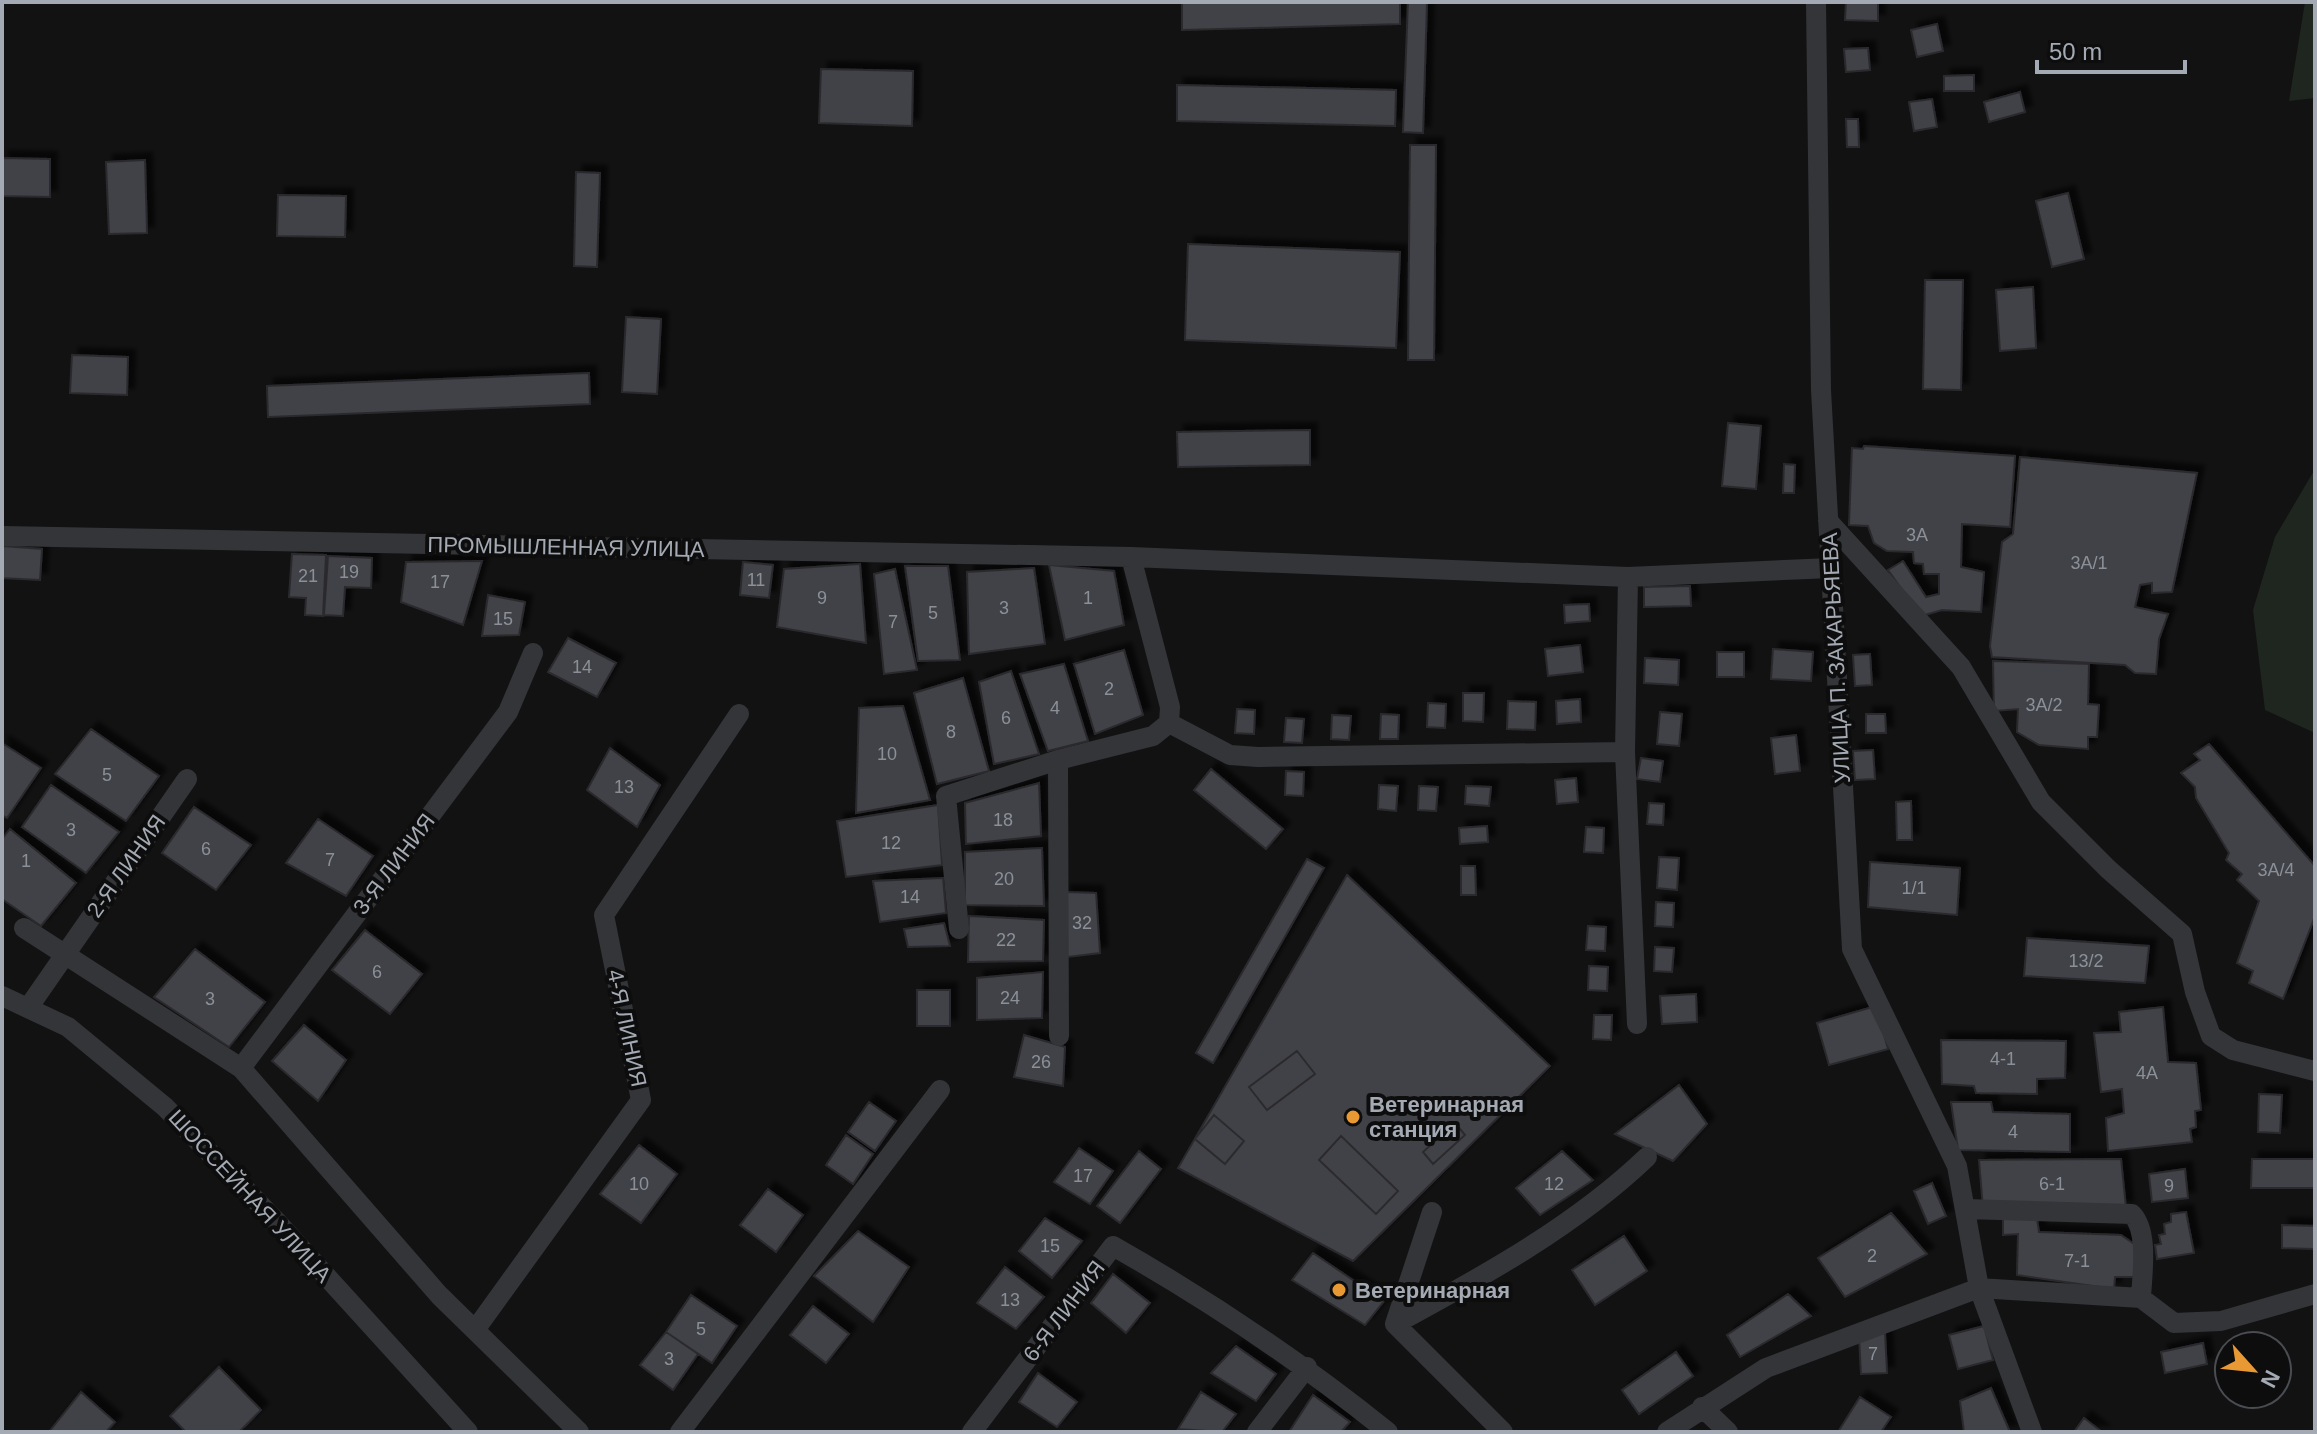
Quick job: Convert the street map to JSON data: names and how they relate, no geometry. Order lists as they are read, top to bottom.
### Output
{
  "streets": {
    "street": [
      "ПРОМЫШЛЕННАЯ УЛИЦА",
      "УЛИЦА П. ЗАКАРЬЯЕВА",
      "3-Я ЛИНИЯ",
      "2-Я ЛИНИЯ",
      "4-Я ЛИНИЯ",
      "ШОССЕЙНАЯ УЛИЦА",
      "6-Я ЛИНИЯ"
    ]
  },
  "crossings": [
    ["ПРОМЫШЛЕННАЯ УЛИЦА", "УЛИЦА П. ЗАКАРЬЯЕВА"],
    ["2-Я ЛИНИЯ", "ШОССЕЙНАЯ УЛИЦА"]
  ],
  "places": ["Ветеринарная станция", "Ветеринарная"],
  "house_numbers": [
    "3А",
    "3А/1",
    "19",
    "21",
    "11",
    "17",
    "9",
    "1",
    "3",
    "5",
    "15",
    "7",
    "14",
    "2",
    "3А/2",
    "4",
    "6",
    "8",
    "10",
    "5",
    "13",
    "18",
    "3",
    "12",
    "6",
    "7",
    "1",
    "3А/4",
    "20",
    "1/1",
    "14",
    "32",
    "22",
    "13/2",
    "6",
    "24",
    "3",
    "4-1",
    "26",
    "4А",
    "4",
    "17",
    "10",
    "12",
    "6-1",
    "9",
    "15",
    "2",
    "7-1",
    "13",
    "5",
    "7",
    "3"
  ],
  "scale_bar": "50 m",
  "north": "bottom right"
}
